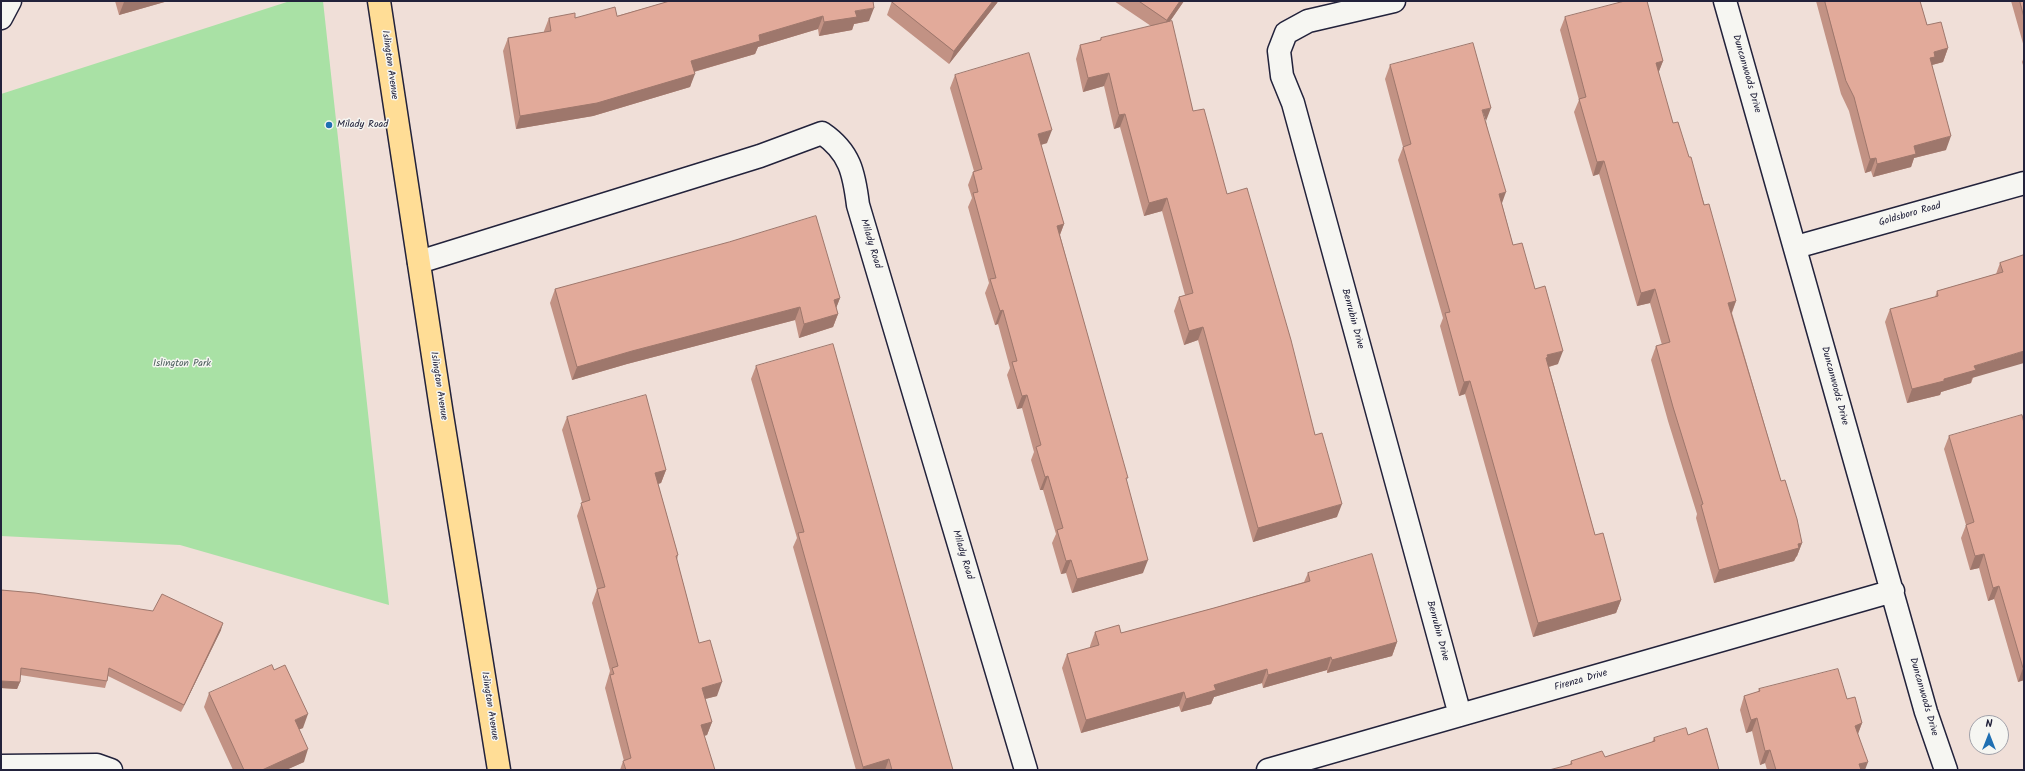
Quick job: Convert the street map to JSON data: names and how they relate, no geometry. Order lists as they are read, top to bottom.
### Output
{
  "streets": {
    "main road": ["Islington Avenue"],
    "street": [
      "Duncanwoods Drive",
      "Goldsboro Road",
      "Milady Road",
      "Benrubin Drive",
      "Firenza Drive"
    ]
  },
  "crossings": [
    ["Islington Avenue", "Milady Road"],
    ["Duncanwoods Drive", "Goldsboro Road"],
    ["Duncanwoods Drive", "Firenza Drive"],
    ["Benrubin Drive", "Firenza Drive"]
  ],
  "parks": ["Islington Park"],
  "places": ["Milady Road"],
  "north": "top"
}
